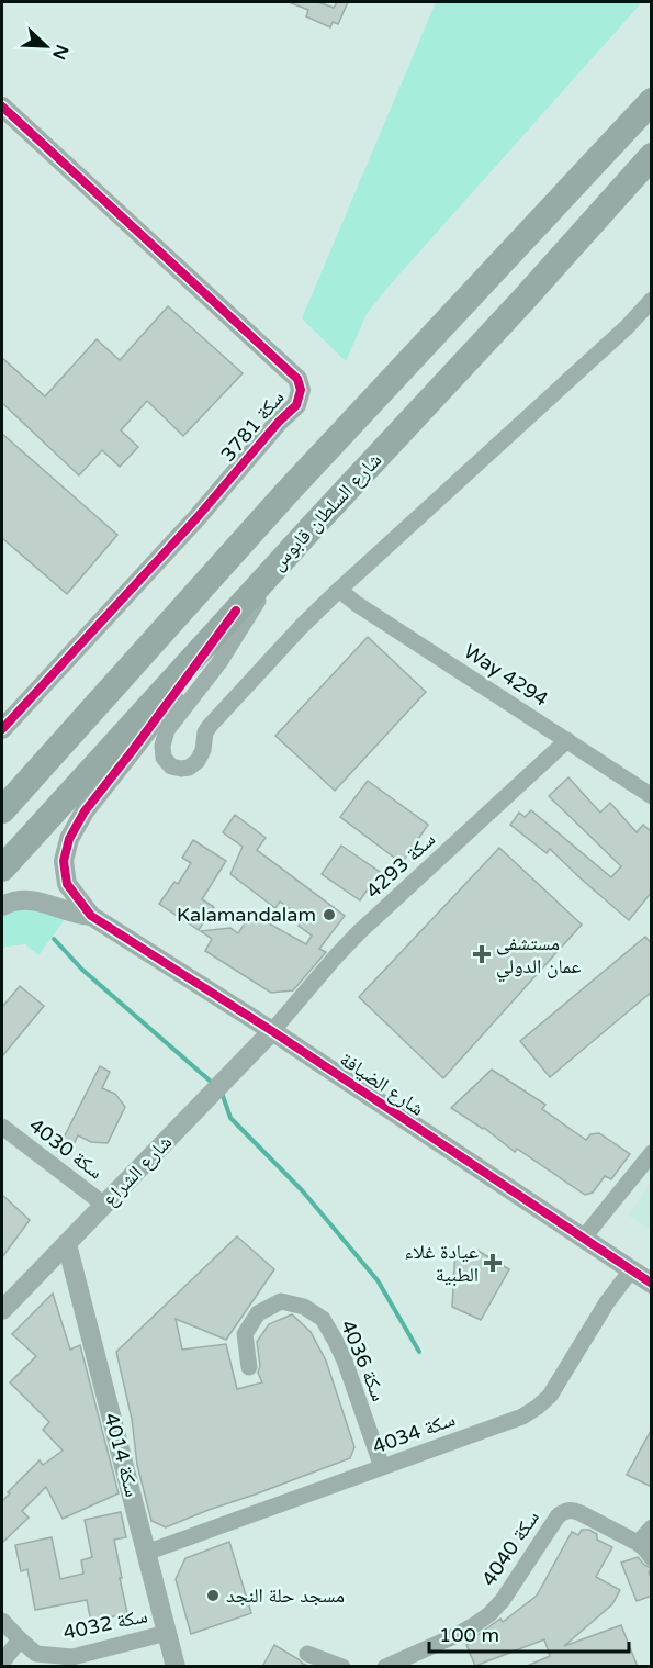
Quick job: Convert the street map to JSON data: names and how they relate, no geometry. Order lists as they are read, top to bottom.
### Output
{
  "streets": {
    "highway": ["شارع السلطان قابوس"],
    "street": [
      "سكة 3781",
      "Way 4294",
      "سكة 4293",
      "شارع الضيافة",
      "سكة 4030",
      "شارع الشراع",
      "سكة 4036",
      "سكة 4034",
      "سكة 4014",
      "سكة 4040",
      "سكة 4032"
    ]
  },
  "crossings": [
    ["Way 4294", "سكة 4293"],
    ["سكة 4293", "شارع الضيافة"],
    ["سكة 4293", "شارع الشراع"],
    ["شارع الضيافة", "شارع الشراع"],
    ["شارع الضيافة", "سكة 4034"],
    ["سكة 4030", "شارع الشراع"],
    ["شارع الشراع", "سكة 4014"],
    ["سكة 4036", "سكة 4034"],
    ["سكة 4034", "سكة 4014"],
    ["سكة 4014", "سكة 4032"]
  ],
  "places": {
    "other": ["Kalamandalam", "مسجد حلة النجد"],
    "health": ["مستشفى عمان الدولي", "عيادة غلاء الطبية"]
  },
  "scale_bar": "100 m",
  "north": "bottom right"
}
